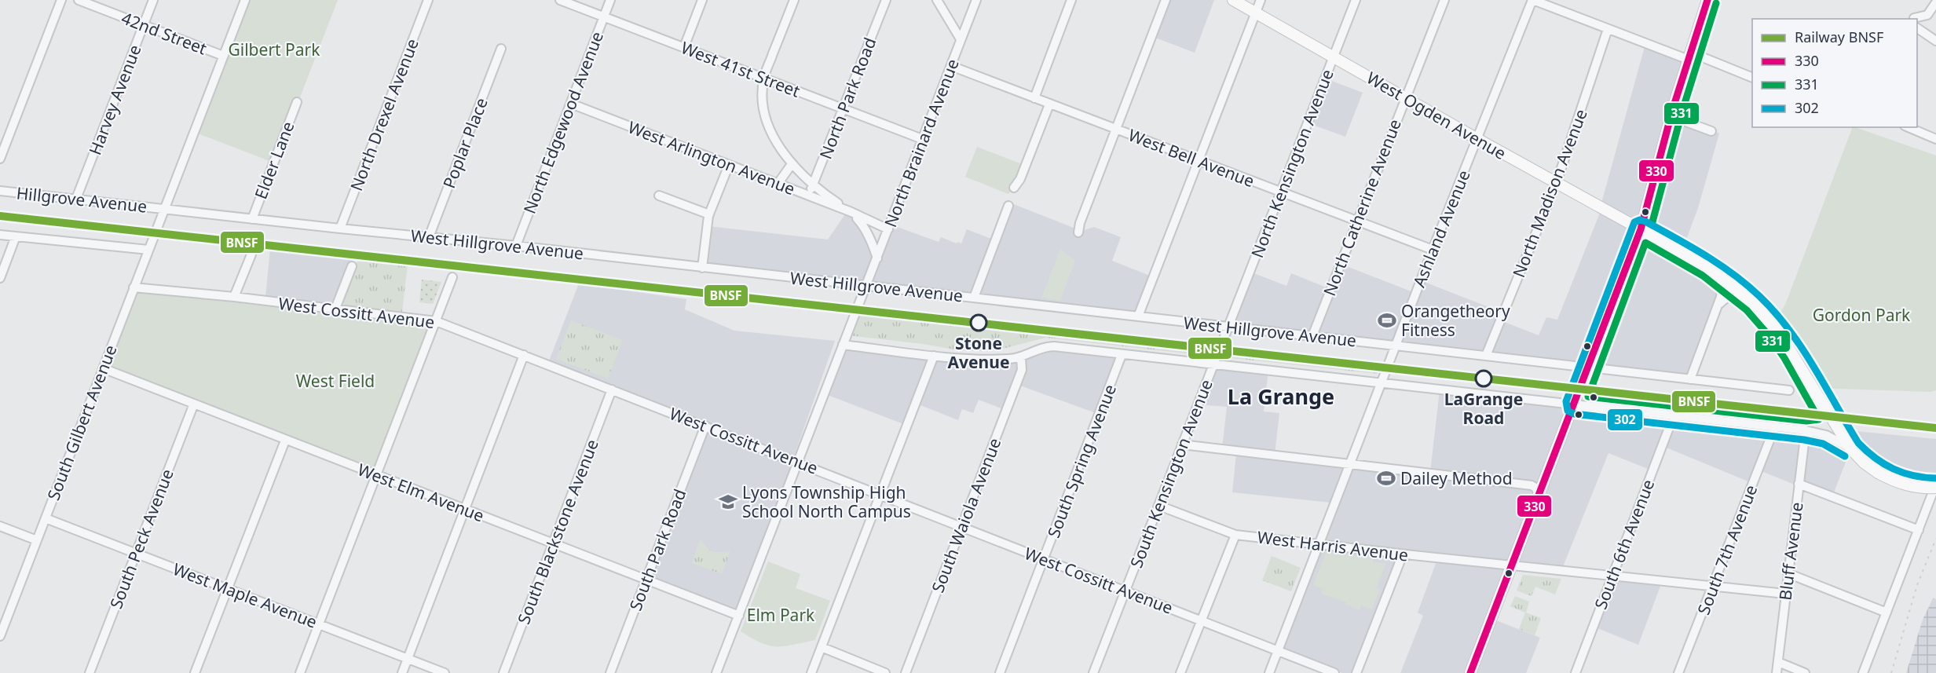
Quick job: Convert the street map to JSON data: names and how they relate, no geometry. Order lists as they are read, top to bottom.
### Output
{
  "streets": {
    "main road": ["West Ogden Avenue"],
    "street": [
      "42nd Street",
      "West 41st Street",
      "North Park Road",
      "Harvey Avenue",
      "North Drexel Avenue",
      "North Edgewood Avenue",
      "Poplar Place",
      "North Brainard Avenue",
      "West Arlington Avenue",
      "West Bell Avenue",
      "Elder Lane",
      "North Kensington Avenue",
      "North Madison Avenue",
      "Hillgrove Avenue",
      "North Catherine Avenue",
      "Ashland Avenue",
      "West Hillgrove Avenue",
      "West Cossitt Avenue",
      "South Gilbert Avenue",
      "South Spring Avenue",
      "South Kensington Avenue",
      "West Elm Avenue",
      "South Waiola Avenue",
      "South Blackstone Avenue",
      "South Peck Avenue",
      "South 6th Avenue",
      "West Harris Avenue",
      "South Park Road",
      "South 7th Avenue",
      "Bluff Avenue",
      "West Maple Avenue"
    ]
  },
  "crossings": [
    ["42nd Street", "Harvey Avenue"],
    ["42nd Street", "South Gilbert Avenue"],
    ["West 41st Street", "North Park Road"],
    ["West 41st Street", "North Edgewood Avenue"],
    ["West 41st Street", "North Brainard Avenue"],
    ["North Park Road", "West Arlington Avenue"],
    ["Harvey Avenue", "Hillgrove Avenue"],
    ["North Drexel Avenue", "West Hillgrove Avenue"],
    ["West Ogden Avenue", "North Kensington Avenue"],
    ["West Ogden Avenue", "North Madison Avenue"],
    ["West Ogden Avenue", "North Catherine Avenue"],
    ["West Ogden Avenue", "Ashland Avenue"],
    ["North Edgewood Avenue", "West Arlington Avenue"],
    ["North Edgewood Avenue", "West Hillgrove Avenue"],
    ["Poplar Place", "West Hillgrove Avenue"],
    ["North Brainard Avenue", "West Arlington Avenue"],
    ["North Brainard Avenue", "West Bell Avenue"],
    ["North Brainard Avenue", "West Hillgrove Avenue"],
    ["North Brainard Avenue", "West Cossitt Avenue"],
    ["North Brainard Avenue", "West Elm Avenue"],
    ["West Bell Avenue", "North Kensington Avenue"],
    ["West Bell Avenue", "North Catherine Avenue"],
    ["West Bell Avenue", "Ashland Avenue"],
    ["Elder Lane", "West Hillgrove Avenue"],
    ["North Kensington Avenue", "West Hillgrove Avenue"],
    ["North Kensington Avenue", "South Kensington Avenue"],
    ["North Madison Avenue", "West Hillgrove Avenue"],
    ["Hillgrove Avenue", "West Hillgrove Avenue"],
    ["Hillgrove Avenue", "South Gilbert Avenue"],
    ["North Catherine Avenue", "West Hillgrove Avenue"],
    ["Ashland Avenue", "West Hillgrove Avenue"],
    ["Ashland Avenue", "West Cossitt Avenue"],
    ["Ashland Avenue", "West Harris Avenue"],
    ["West Hillgrove Avenue", "South Gilbert Avenue"],
    ["West Hillgrove Avenue", "South Kensington Avenue"],
    ["West Cossitt Avenue", "South Gilbert Avenue"],
    ["West Cossitt Avenue", "South Spring Avenue"],
    ["West Cossitt Avenue", "South Kensington Avenue"],
    ["West Cossitt Avenue", "South Waiola Avenue"],
    ["West Cossitt Avenue", "South Blackstone Avenue"],
    ["West Cossitt Avenue", "South Park Road"],
    ["South Gilbert Avenue", "West Elm Avenue"],
    ["South Gilbert Avenue", "West Maple Avenue"],
    ["South Kensington Avenue", "West Harris Avenue"],
    ["West Elm Avenue", "South Blackstone Avenue"],
    ["West Elm Avenue", "South Peck Avenue"],
    ["West Elm Avenue", "South Park Road"],
    ["South Peck Avenue", "West Maple Avenue"],
    ["South 6th Avenue", "West Harris Avenue"],
    ["West Harris Avenue", "South 7th Avenue"],
    ["West Harris Avenue", "Bluff Avenue"]
  ],
  "districts": ["La Grange"],
  "parks": [
    "Gilbert Park",
    "Gordon Park",
    "West Field",
    "Elm Park"
  ],
  "places": {
    "sports": ["Orangetheory Fitness", "Dailey Method"],
    "other": ["Stone Avenue", "LaGrange Road"],
    "school or university": ["Lyons Township High School North Campus"]
  },
  "lines": [
    "transit line 330",
    "transit line 331",
    "rail line BNSF",
    "transit line 302"
  ],
  "legend": [
    "Railway BNSF",
    "330",
    "331",
    "302"
  ]
}
